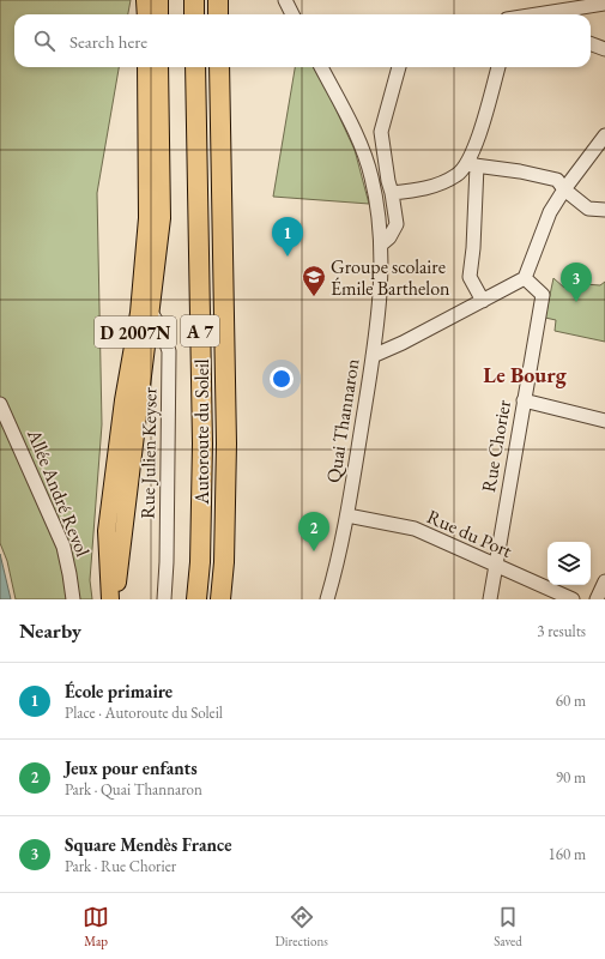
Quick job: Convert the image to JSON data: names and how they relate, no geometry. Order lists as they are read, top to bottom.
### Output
{
  "streets": {
    "highway": ["A 7", "Autoroute du Soleil"],
    "main road": ["D 2007N"],
    "street": [
      "Quai Thannaron",
      "Rue Chorier",
      "Rue Julien Keyser",
      "Allée André Revol",
      "Rue du Port"
    ]
  },
  "crossings": [
    ["D 2007N", "Rue Julien Keyser"],
    ["Quai Thannaron", "Rue du Port"],
    ["Rue Chorier", "Rue du Port"]
  ],
  "districts": ["Le Bourg"],
  "places": {
    "school or university": ["Groupe scolaire Émile Barthelon"]
  },
  "page": {
    "search": "Search here",
    "pins": ["1", "3", "2"],
    "heading": ["Nearby", "3 results"],
    "list": [
      {
        "mark": "1",
        "name": "École primaire",
        "note": "Place · Autoroute du Soleil",
        "value": "60 m"
      },
      {
        "mark": "2",
        "name": "Jeux pour enfants",
        "note": "Park · Quai Thannaron",
        "value": "90 m"
      },
      {
        "mark": "3",
        "name": "Square Mendès France",
        "note": "Park · Rue Chorier",
        "value": "160 m"
      }
    ],
    "nav": ["Map", "Directions", "Saved"]
  }
}
